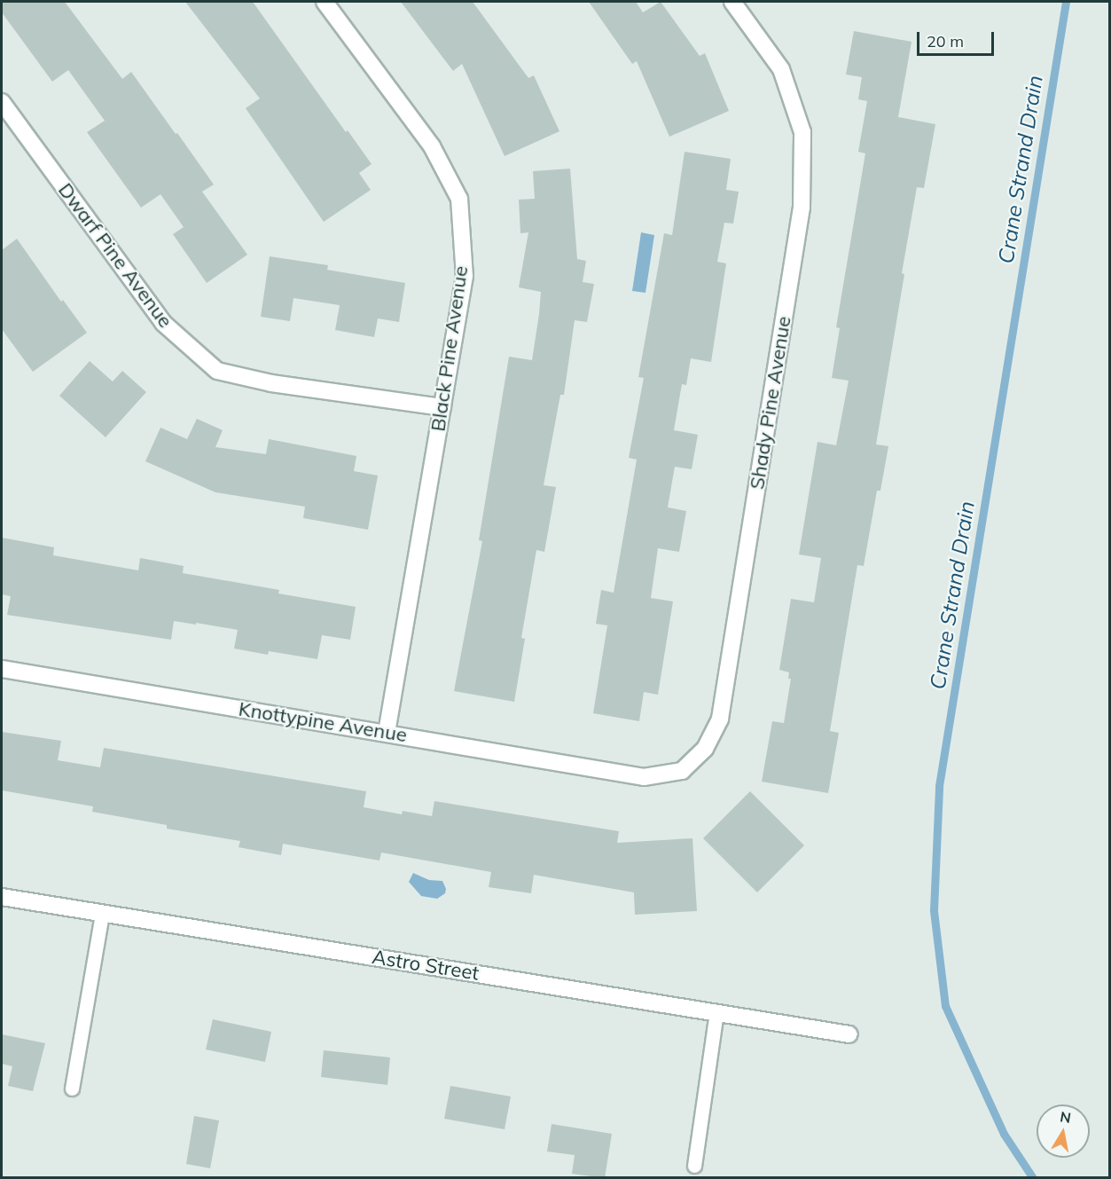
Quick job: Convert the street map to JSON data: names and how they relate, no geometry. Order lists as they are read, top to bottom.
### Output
{
  "streets": {
    "street": [
      "Dwarf Pine Avenue",
      "Black Pine Avenue",
      "Shady Pine Avenue",
      "Knottypine Avenue",
      "Astro Street"
    ]
  },
  "crossings": [
    ["Dwarf Pine Avenue", "Black Pine Avenue"],
    ["Black Pine Avenue", "Knottypine Avenue"],
    ["Shady Pine Avenue", "Knottypine Avenue"]
  ],
  "water": ["Crane Strand Drain"],
  "scale_bar": "20 m",
  "north": "top"
}
